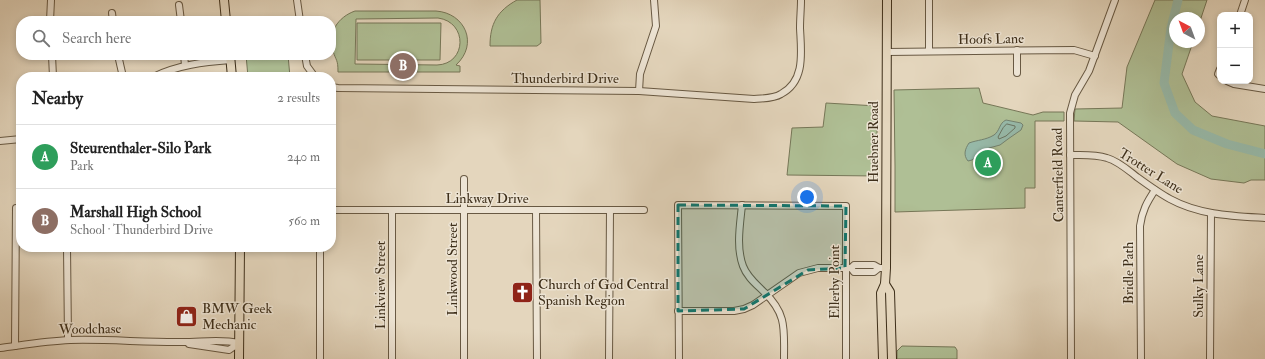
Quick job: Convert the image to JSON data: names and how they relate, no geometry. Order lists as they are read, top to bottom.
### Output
{
  "streets": {
    "main road": ["Huebner Road"],
    "street": [
      "Hoofs Lane",
      "Thunderbird Drive",
      "Trotter Lane",
      "Canterfield Road",
      "Linkway Drive",
      "Linkwood Street",
      "Bridle Path",
      "Ellerby Point",
      "Linkview Street",
      "Sulky Lane",
      "Woodchase"
    ]
  },
  "crossings": [
    ["Hoofs Lane", "Huebner Road"],
    ["Hoofs Lane", "Canterfield Road"],
    ["Trotter Lane", "Canterfield Road"],
    ["Trotter Lane", "Bridle Path"],
    ["Trotter Lane", "Sulky Lane"],
    ["Linkway Drive", "Linkwood Street"],
    ["Linkway Drive", "Linkview Street"]
  ],
  "places": {
    "church": ["Church of God Central Spanish Region"],
    "shop": ["BMW Geek Mechanic"]
  },
  "north": "top left",
  "page": {
    "map_buttons": ["+", "−"],
    "search": "Search here",
    "pins": ["B", "A"],
    "heading": ["Nearby", "2 results"],
    "list": [
      {
        "mark": "A",
        "name": "Steurenthaler-Silo Park",
        "note": "Park",
        "value": "240 m"
      },
      {
        "mark": "B",
        "name": "Marshall High School",
        "note": "School · Thunderbird Drive",
        "value": "560 m"
      }
    ]
  }
}
